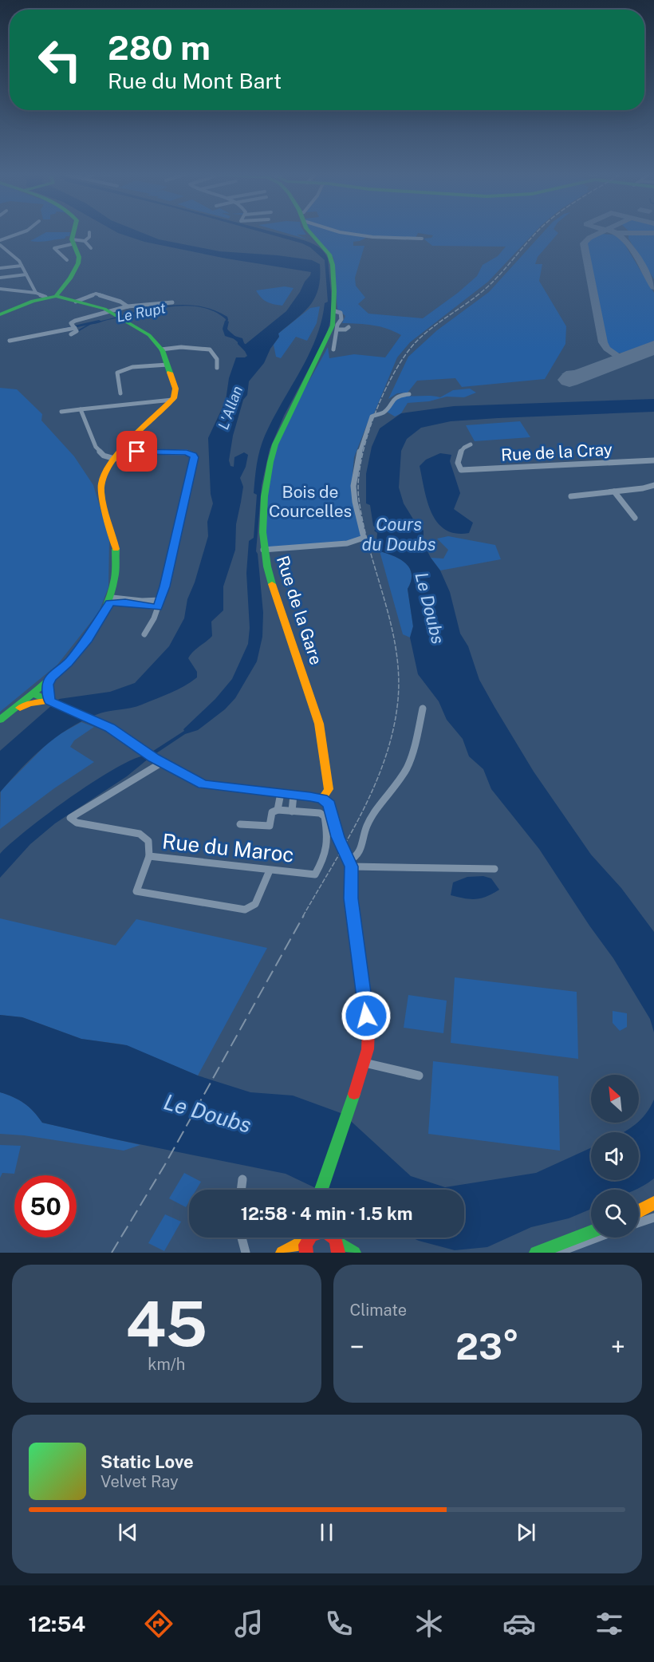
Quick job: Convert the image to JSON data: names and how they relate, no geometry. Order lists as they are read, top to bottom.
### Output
{
  "streets": {
    "main road": ["Rue de la Gare"],
    "street": ["Rue de la Cray", "Rue du Maroc"]
  },
  "water": [
    "Le Rupt",
    "L'Allan",
    "Cours du Doubs",
    "Le Doubs"
  ],
  "parks": ["Bois de Courcelles"],
  "north": "top left",
  "page": {
    "turn": ["280 m", "Rue du Mont Bart"],
    "limit": "50",
    "trip": "12:58 · 4 min · 1.5 km",
    "tile": [
      ["45", "km/h"],
      "Climate"
    ],
    "heat": ["−", "23°", "+"],
    "song": ["Static Love", "Velvet Ray"],
    "tabs": "12:54"
  }
}
